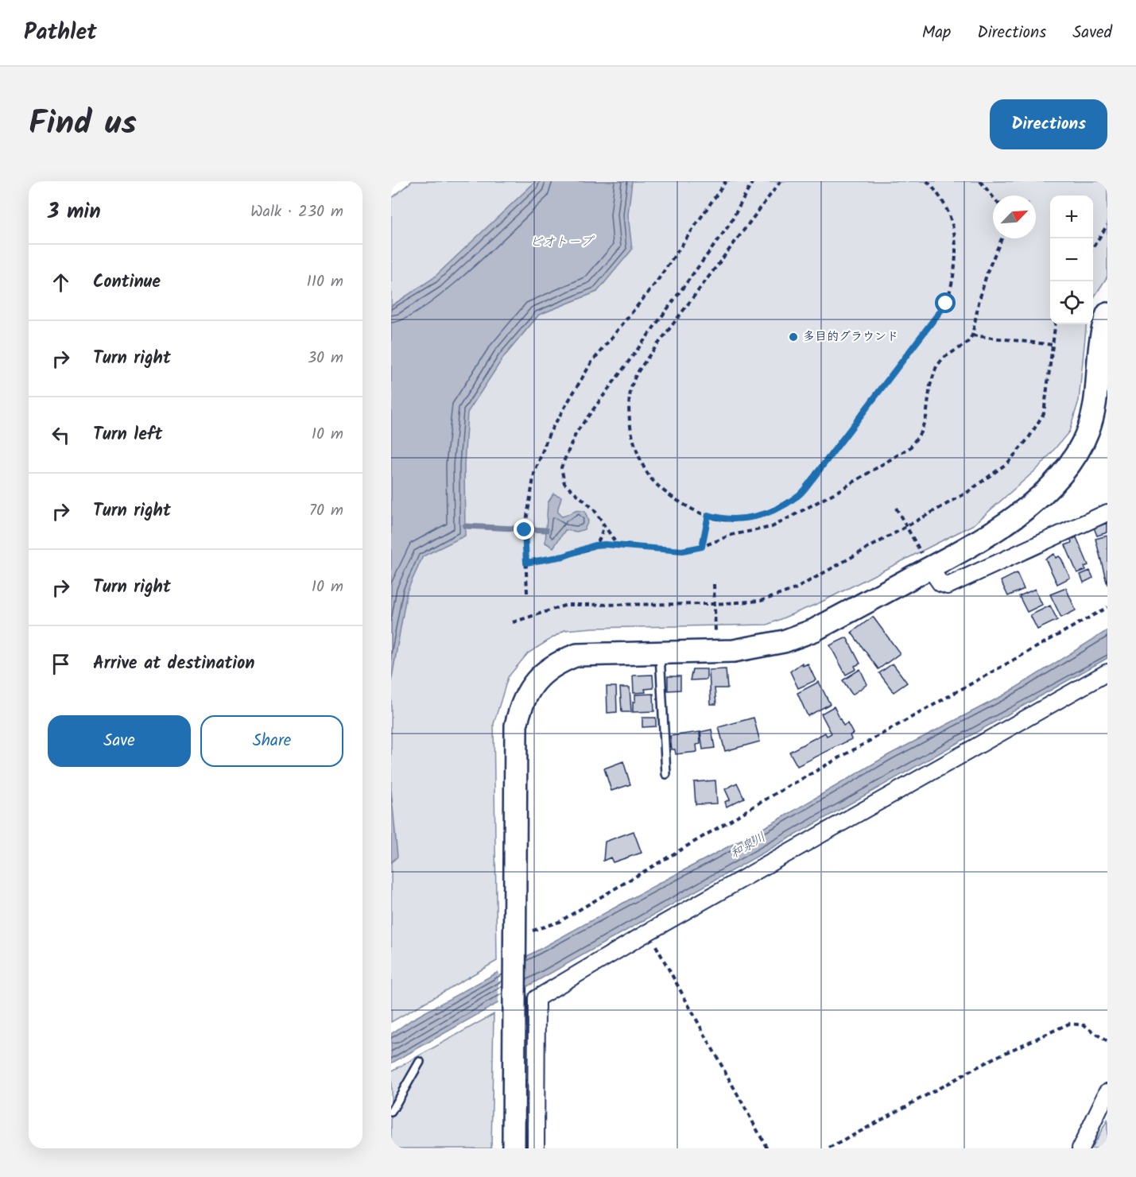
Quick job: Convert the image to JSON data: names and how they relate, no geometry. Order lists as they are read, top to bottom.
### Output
{
  "water": ["ビオトープ", "和泉川"],
  "places": ["多目的グラウンド"],
  "north": "top right",
  "page": {
    "header": "Pathlet",
    "nav": ["Map", "Directions", "Saved"],
    "title": "Find us",
    "buttons": [
      "Directions",
      ["Save", "Share"]
    ],
    "heading": ["3 min", "Walk · 230 m"],
    "map_buttons": ["+", "−"],
    "list": [
      ["Continue", "110 m"],
      ["Turn right", "30 m"],
      ["Turn left", "10 m"],
      ["Turn right", "70 m"],
      ["Turn right", "10 m"],
      "Arrive at destination"
    ]
  }
}
